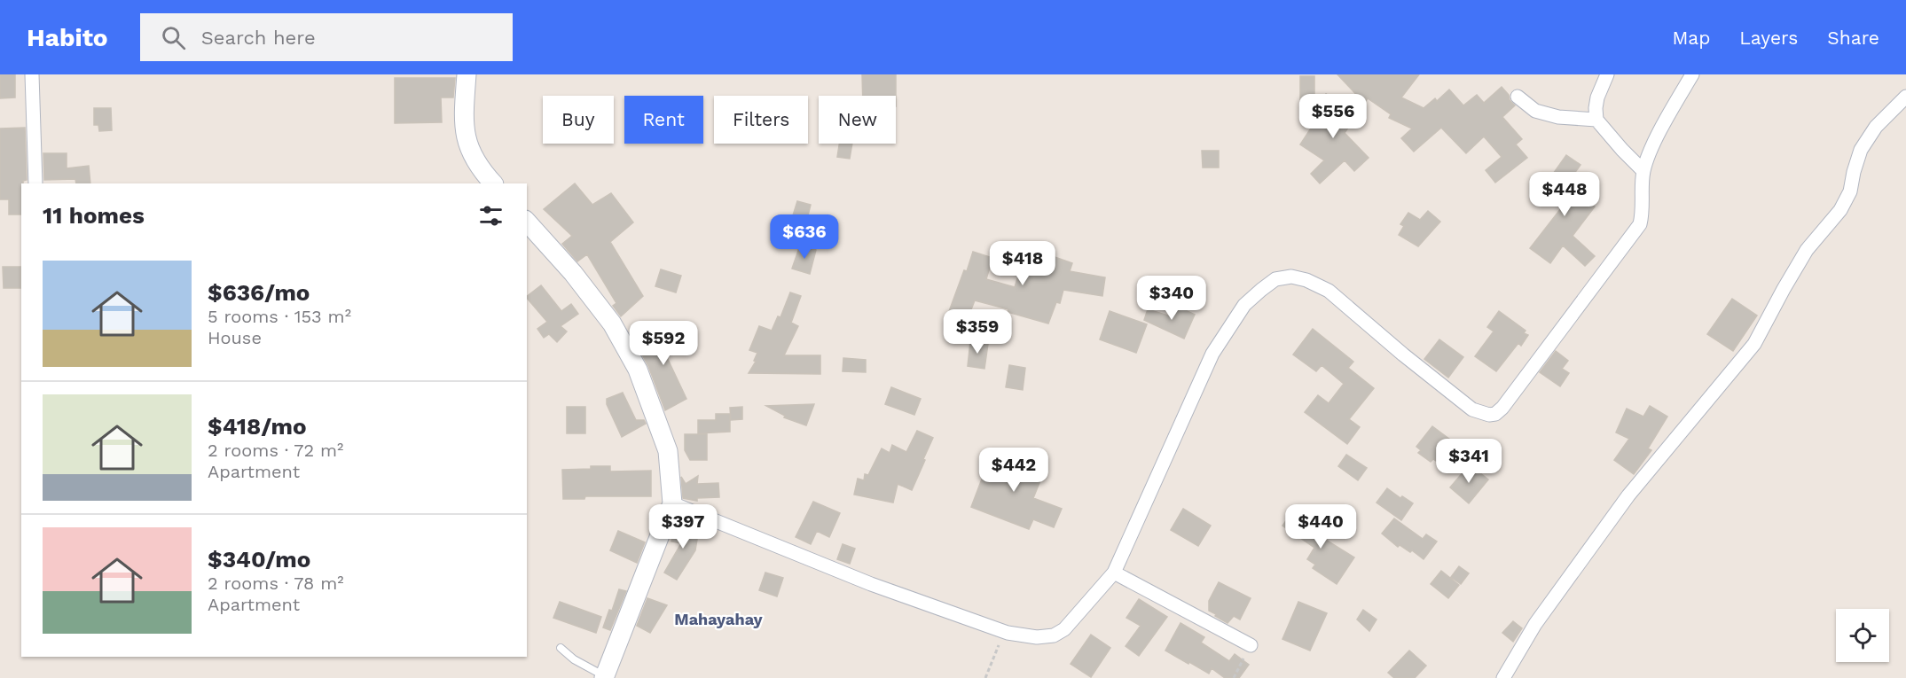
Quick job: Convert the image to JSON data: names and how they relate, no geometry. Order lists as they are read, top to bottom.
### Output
{
  "districts": ["Mahayahay"],
  "page": {
    "header": "Habito",
    "search": "Search here",
    "nav": ["Map", "Layers", "Share"],
    "price": [
      "$556",
      "$448",
      "$636",
      "$418",
      "$340",
      "$359",
      "$592",
      "$341",
      "$442",
      "$397",
      "$440"
    ],
    "chip": [
      "Buy",
      "Rent",
      "Filters",
      "New"
    ],
    "heading": "11 homes",
    "list": [
      {
        "name": "$636/mo",
        "note": "5 rooms · 153 m² · House"
      },
      {
        "name": "$418/mo",
        "note": "2 rooms · 72 m² · Apartment"
      },
      {
        "name": "$340/mo",
        "note": "2 rooms · 78 m² · Apartment"
      }
    ]
  }
}
